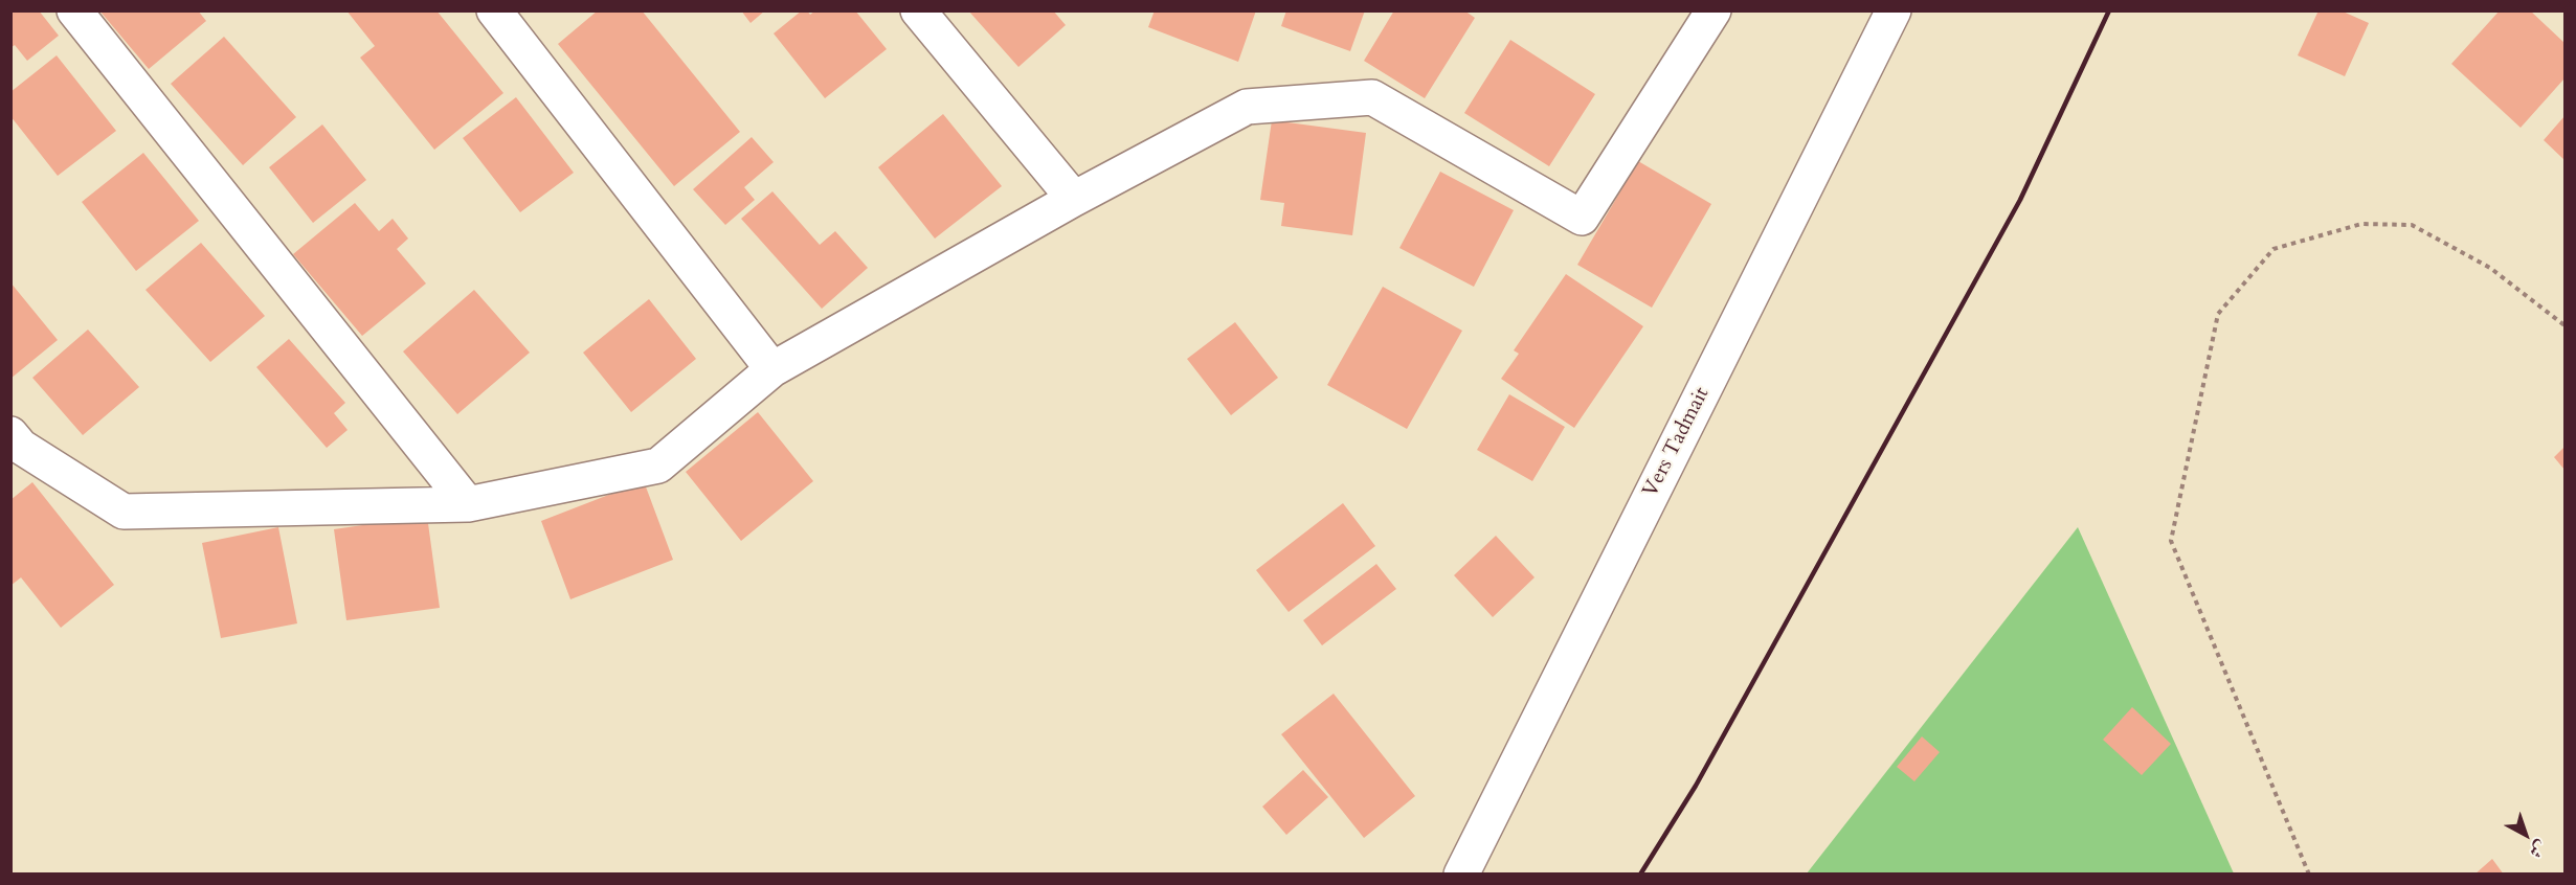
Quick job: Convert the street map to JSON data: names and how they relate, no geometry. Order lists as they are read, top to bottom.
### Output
{
  "streets": {
    "street": ["Vers Tadmait"]
  },
  "north": "bottom right"
}
